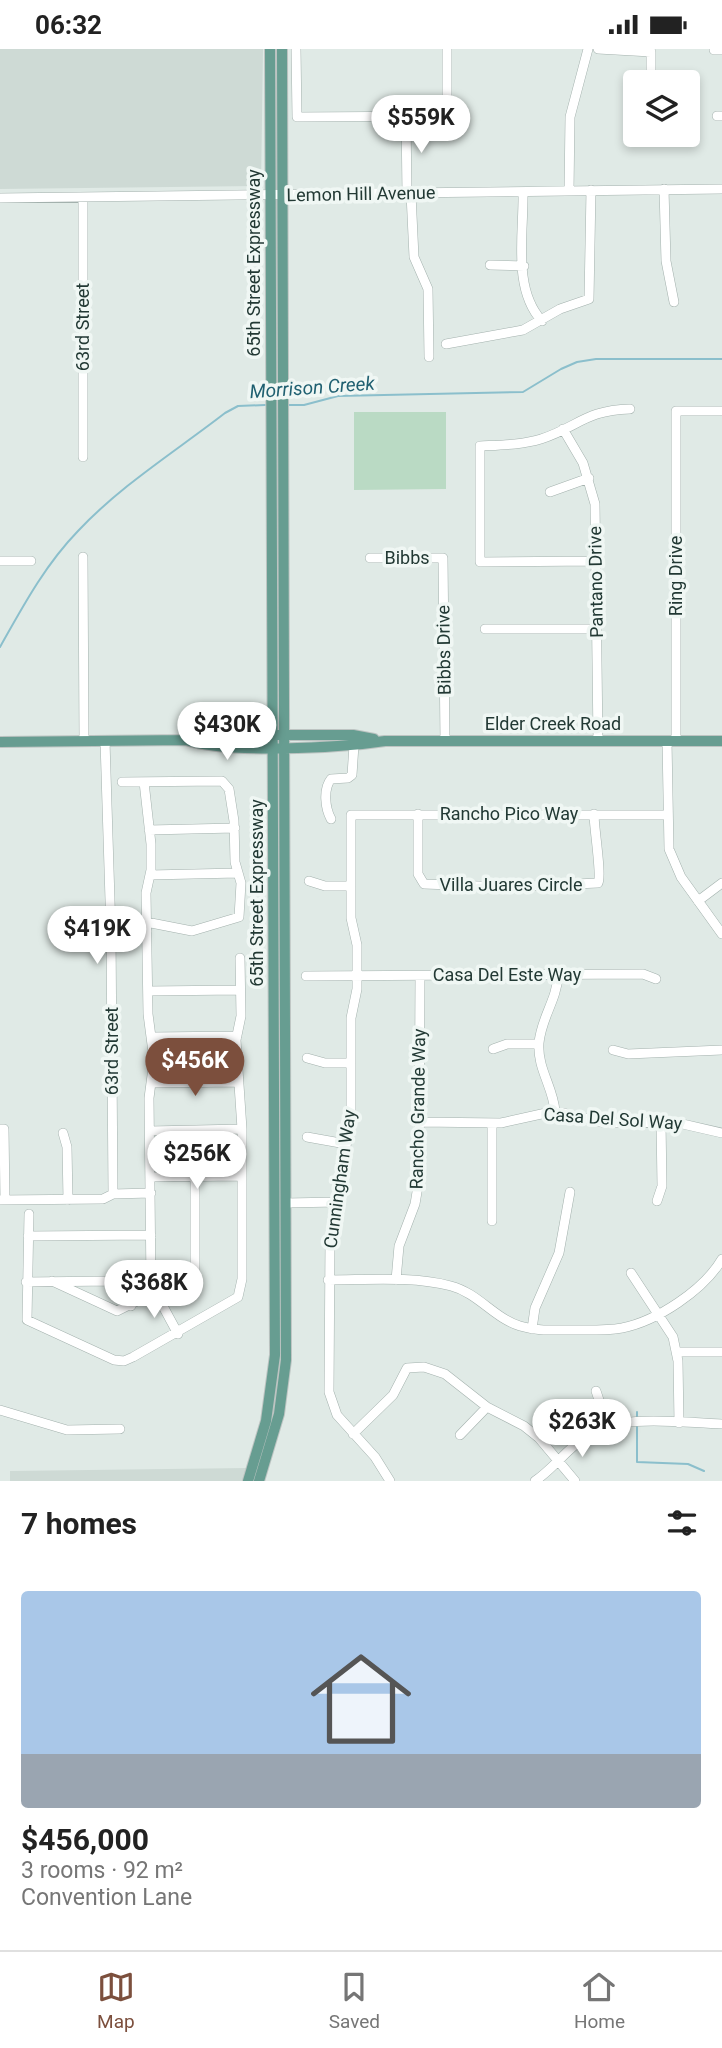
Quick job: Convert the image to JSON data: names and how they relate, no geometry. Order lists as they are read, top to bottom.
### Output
{
  "streets": {
    "main road": ["65th Street Expressway", "Elder Creek Road"],
    "street": [
      "Lemon Hill Avenue",
      "63rd Street",
      "Bibbs",
      "Ring Drive",
      "Pantano Drive",
      "Bibbs Drive",
      "Rancho Pico Way",
      "Villa Juares Circle",
      "Casa Del Este Way",
      "Rancho Grande Way",
      "Casa Del Sol Way",
      "Cunningham Way"
    ]
  },
  "crossings": [
    ["Lemon Hill Avenue", "65th Street Expressway"],
    ["Lemon Hill Avenue", "63rd Street"],
    ["65th Street Expressway", "Elder Creek Road"],
    ["63rd Street", "Elder Creek Road"],
    ["Bibbs", "Bibbs Drive"],
    ["Ring Drive", "Elder Creek Road"],
    ["Ring Drive", "Rancho Pico Way"],
    ["Pantano Drive", "Elder Creek Road"],
    ["Bibbs Drive", "Elder Creek Road"],
    ["Rancho Pico Way", "Villa Juares Circle"],
    ["Rancho Pico Way", "Cunningham Way"],
    ["Casa Del Este Way", "Rancho Grande Way"],
    ["Casa Del Este Way", "Cunningham Way"],
    ["Rancho Grande Way", "Casa Del Sol Way"]
  ],
  "water": ["Morrison Creek"],
  "page": {
    "status": "06:32",
    "price": [
      "$559K",
      "$430K",
      "$419K",
      "$456K",
      "$256K",
      "$368K",
      "$263K"
    ],
    "heading": "7 homes",
    "list": [
      {
        "name": "$456,000",
        "note": "3 rooms · 92 m² · Convention Lane"
      }
    ],
    "tabs": ["Map", "Saved", "Home"]
  }
}
